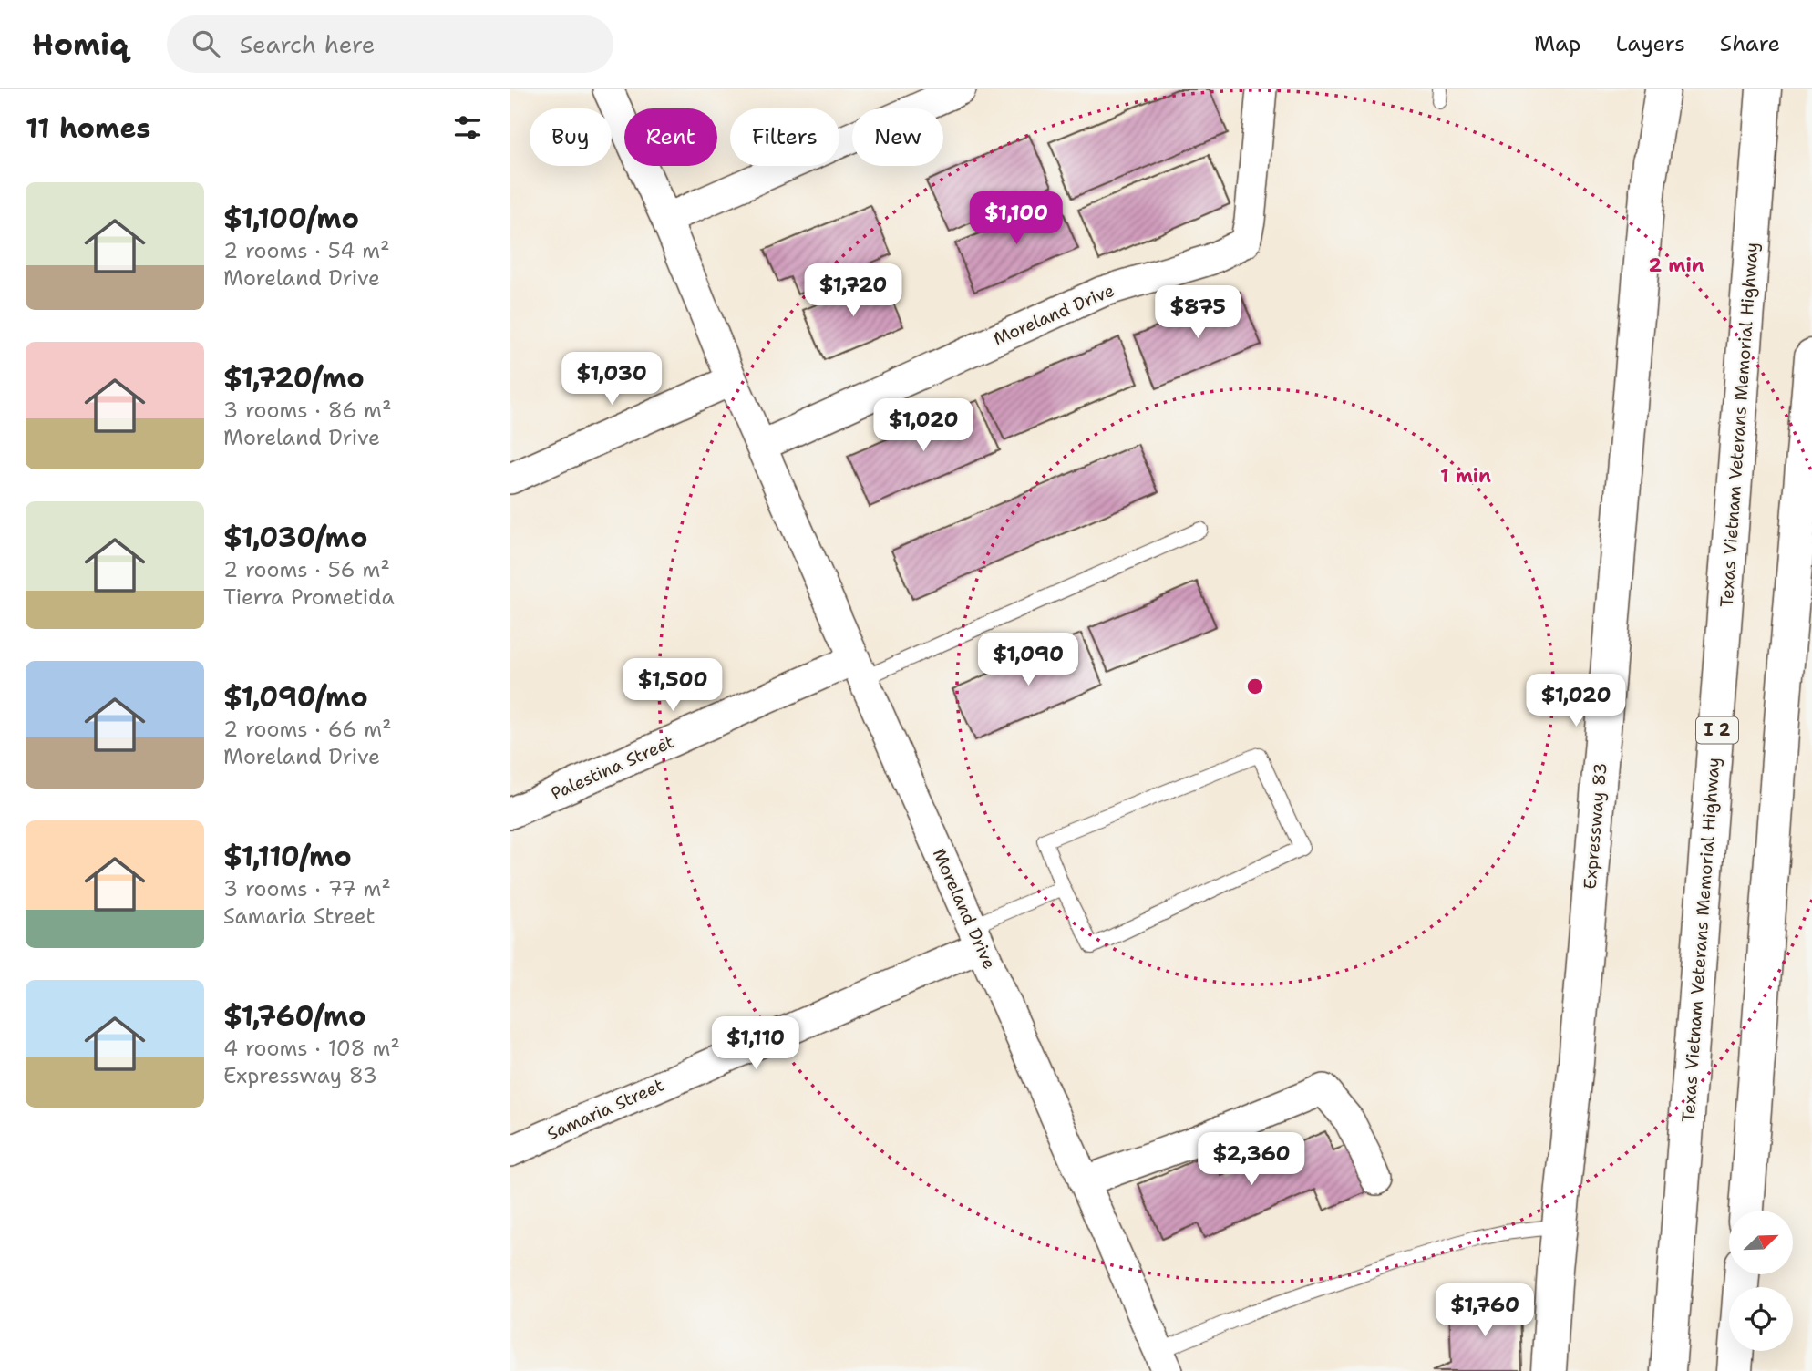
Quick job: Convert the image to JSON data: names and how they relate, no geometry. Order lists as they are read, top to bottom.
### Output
{
  "streets": {
    "main road": ["Texas Vietnam Veterans Memorial Highway", "I 2", "Expressway 83"],
    "street": ["Moreland Drive", "Palestina Street", "Samaria Street"]
  },
  "crossings": [
    ["Moreland Drive", "Palestina Street"],
    ["Moreland Drive", "Samaria Street"]
  ],
  "north": "top right",
  "page": {
    "header": "Homiq",
    "search": "Search here",
    "nav": ["Map", "Layers", "Share"],
    "heading": "11 homes",
    "chip": [
      "Buy",
      "Rent",
      "Filters",
      "New"
    ],
    "list": [
      {
        "name": "$1,100/mo",
        "note": "2 rooms · 54 m² · Moreland Drive"
      },
      {
        "name": "$1,720/mo",
        "note": "3 rooms · 86 m² · Moreland Drive"
      },
      {
        "name": "$1,030/mo",
        "note": "2 rooms · 56 m² · Tierra Prometida"
      },
      {
        "name": "$1,090/mo",
        "note": "2 rooms · 66 m² · Moreland Drive"
      },
      {
        "name": "$1,110/mo",
        "note": "3 rooms · 77 m² · Samaria Street"
      },
      {
        "name": "$1,760/mo",
        "note": "4 rooms · 108 m² · Expressway 83"
      }
    ],
    "price": [
      "$1,100",
      "$1,720",
      "$875",
      "$1,030",
      "$1,020",
      "$1,090",
      "$1,500",
      "$1,020",
      "$1,110",
      "$2,360",
      "$1,760"
    ]
  },
  "rings": ["2 min", "1 min"]
}
